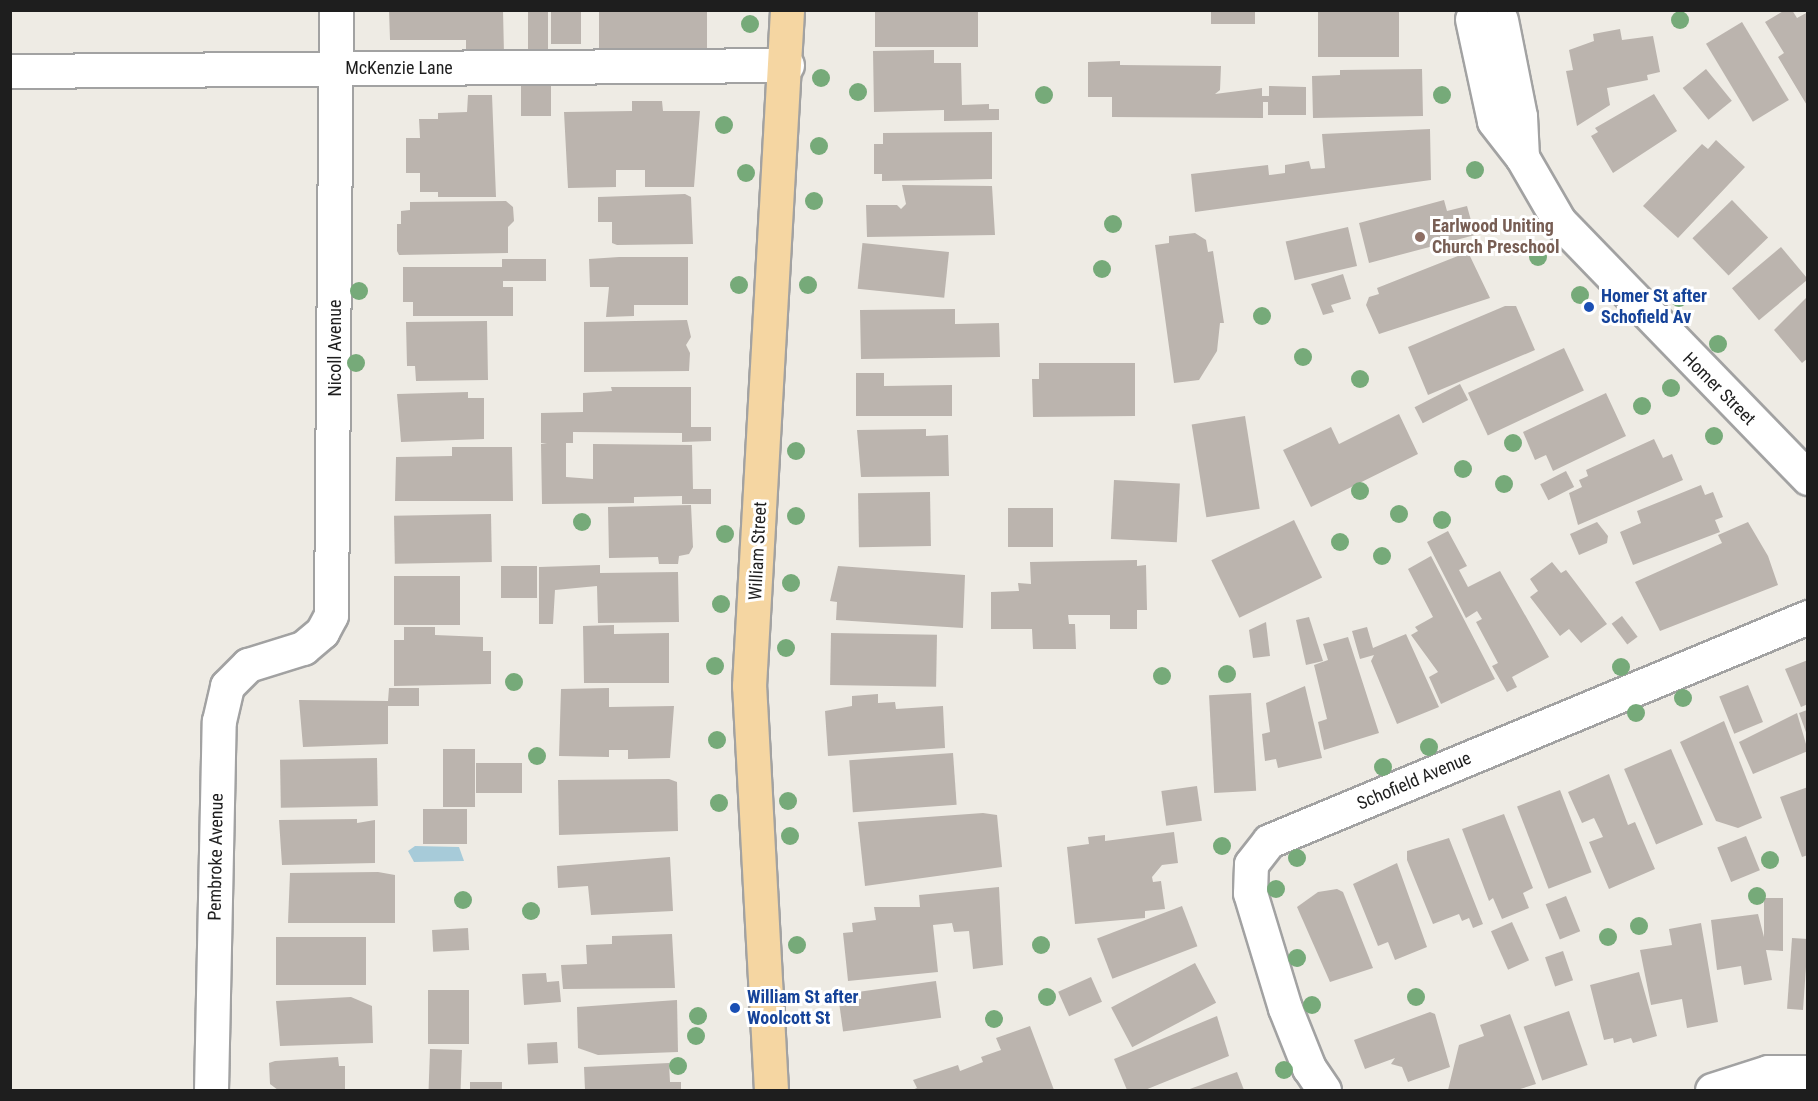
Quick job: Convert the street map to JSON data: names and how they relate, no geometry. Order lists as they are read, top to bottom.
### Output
{
  "streets": {
    "main road": ["William Street"],
    "street": [
      "McKenzie Lane",
      "Nicoll Avenue",
      "Homer Street",
      "Schofield Avenue",
      "Pembroke Avenue"
    ]
  },
  "crossings": [
    ["McKenzie Lane", "Nicoll Avenue"],
    ["McKenzie Lane", "William Street"],
    ["Nicoll Avenue", "Pembroke Avenue"]
  ],
  "places": ["Earlwood Uniting Church Preschool", "Homer St after Schofield Av", "William St after Woolcott St"]
}
